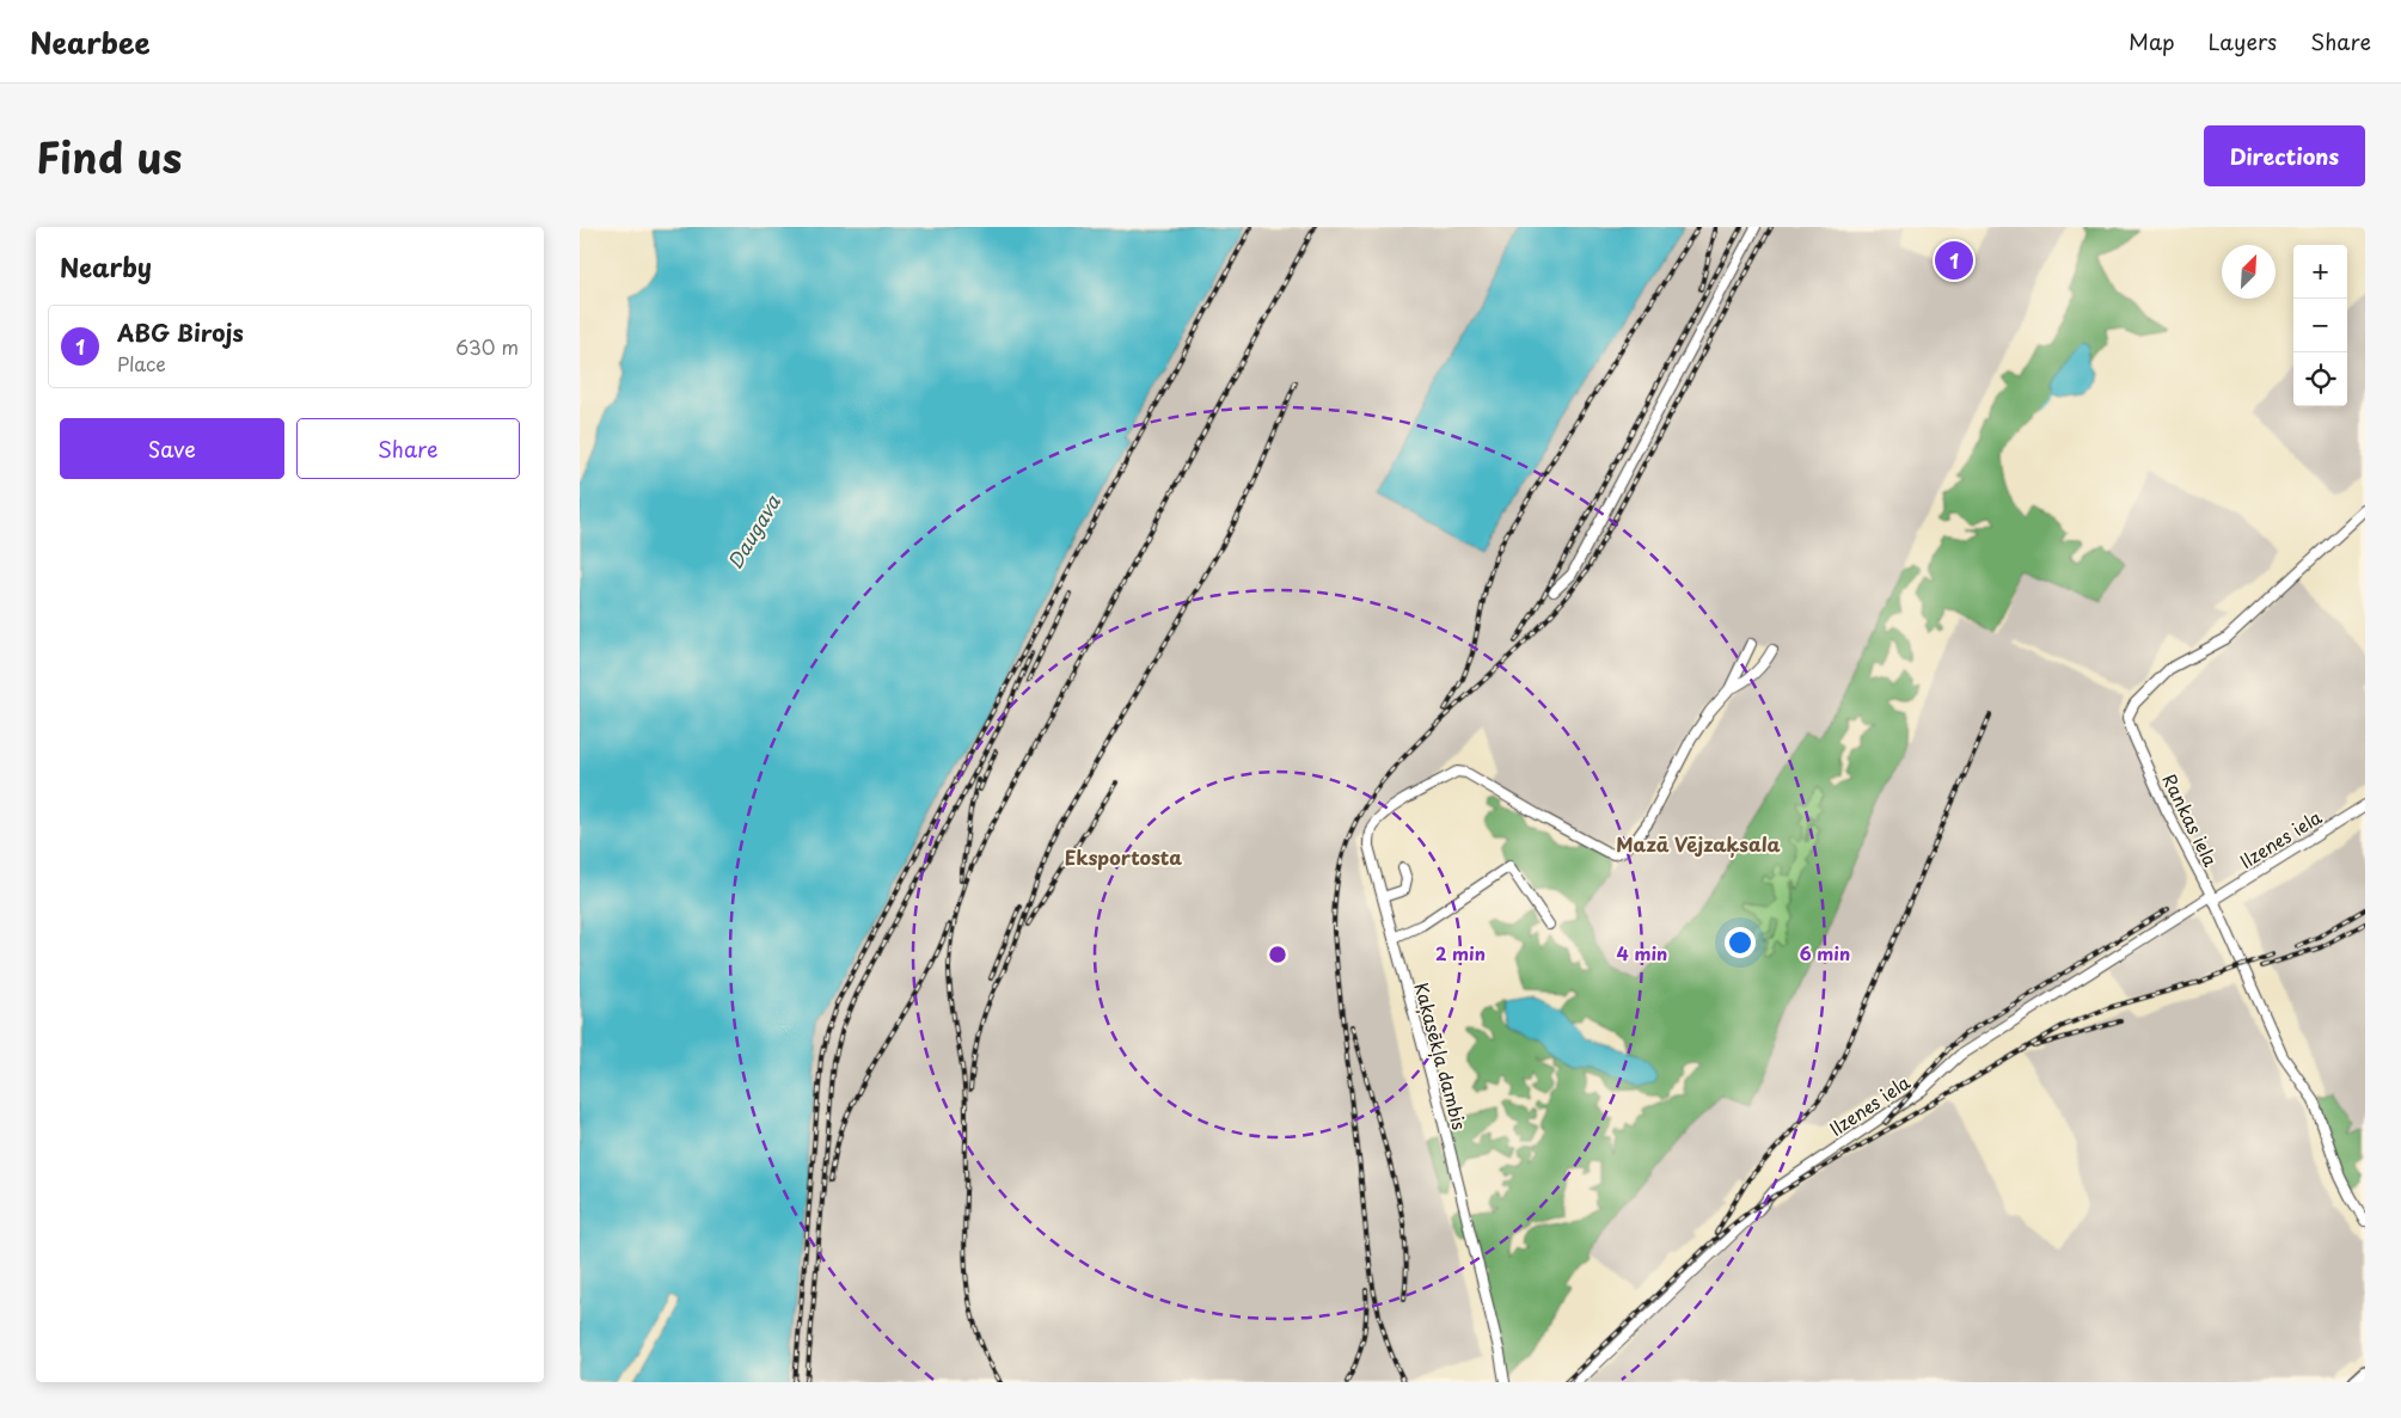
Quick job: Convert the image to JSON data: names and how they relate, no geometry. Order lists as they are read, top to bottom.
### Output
{
  "streets": {
    "street": ["Rankas iela", "Ilzenes iela", "Kaķasēkļa dambis"]
  },
  "crossings": [
    ["Rankas iela", "Ilzenes iela"]
  ],
  "districts": ["Mazā Vējzaķsala", "Eksportosta"],
  "water": ["Daugava"],
  "north": "top right",
  "page": {
    "header": "Nearbee",
    "nav": ["Map", "Layers", "Share"],
    "title": "Find us",
    "buttons": [
      "Directions",
      ["Save", "Share"]
    ],
    "heading": "Nearby",
    "pins": "1",
    "map_buttons": ["+", "−"],
    "list": [
      {
        "mark": "1",
        "name": "ABG Birojs",
        "note": "Place",
        "value": "630 m"
      }
    ]
  },
  "rings": ["2 min", "4 min", "6 min"]
}
